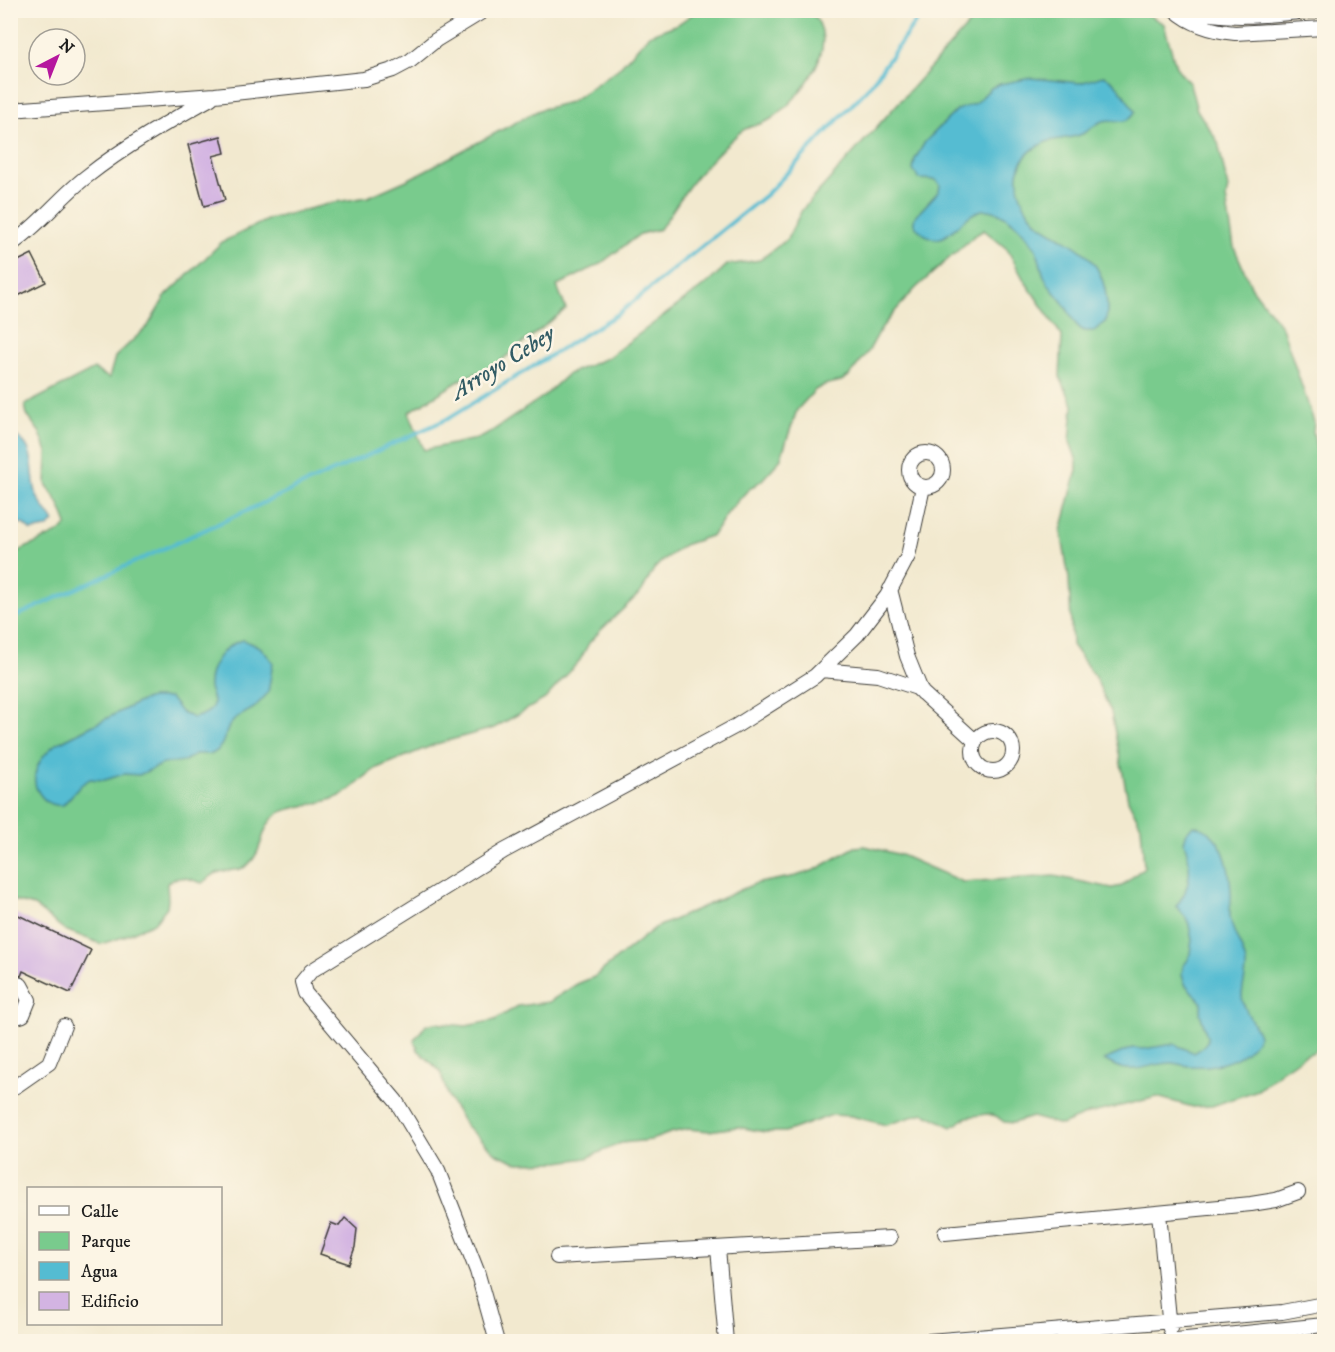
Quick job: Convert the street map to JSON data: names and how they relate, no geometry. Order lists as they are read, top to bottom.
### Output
{
  "water": ["Arroyo Cebey"],
  "legend": [
    "Calle",
    "Parque",
    "Agua",
    "Edificio"
  ],
  "north": "top right"
}
